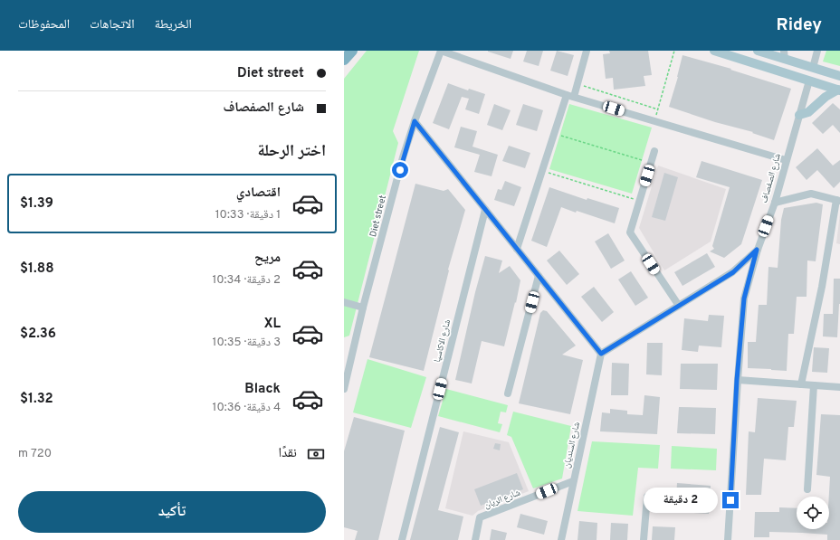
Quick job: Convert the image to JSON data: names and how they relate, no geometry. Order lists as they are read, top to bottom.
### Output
{
  "streets": {
    "street": [
      "شارع الصفصاف",
      "Diet street",
      "شارع الاكاسيا",
      "شارع السنديان",
      "شارع الريان"
    ]
  },
  "crossings": [
    ["شارع السنديان", "شارع الريان"]
  ],
  "page": {
    "header": "Ridey",
    "nav": ["الخريطة", "الاتجاهات", "المحفوظات"],
    "banner": ["Diet street", "شارع الصفصاف"],
    "heading": "اختر الرحلة",
    "list": [
      {
        "name": "اقتصادي",
        "note": "1 دقيقة · 10:33",
        "value": "$1.39"
      },
      {
        "name": "مريح",
        "note": "2 دقيقة · 10:34",
        "value": "$1.88"
      },
      {
        "name": "XL",
        "note": "3 دقيقة · 10:35",
        "value": "$2.36"
      },
      {
        "name": "Black",
        "note": "4 دقيقة · 10:36",
        "value": "$1.32"
      }
    ],
    "pay": ["نقدًا", "720 m"],
    "buttons": "تأكيد",
    "bubble": "2 دقيقة"
  }
}
